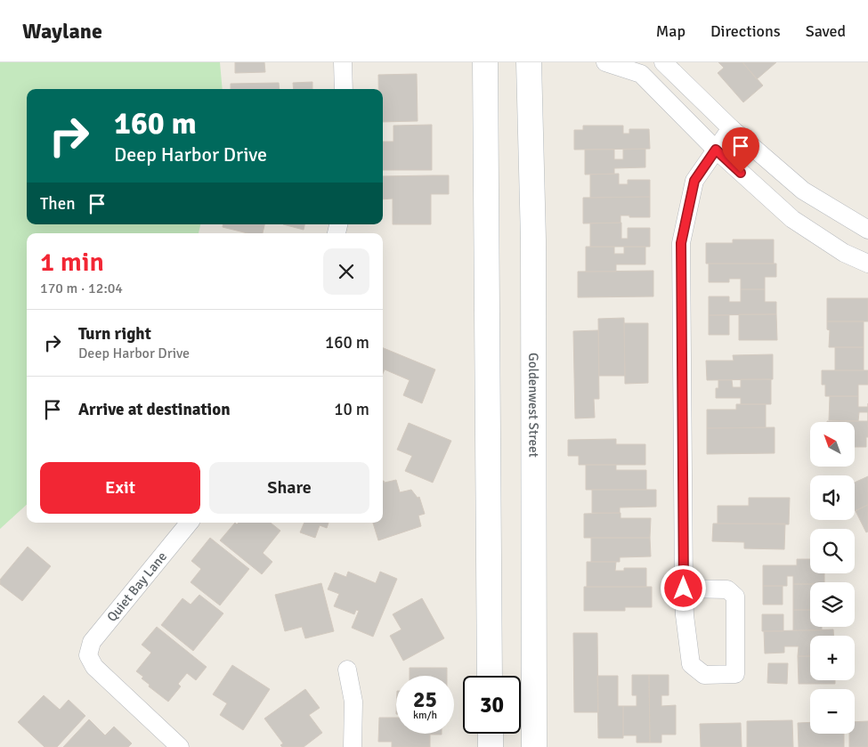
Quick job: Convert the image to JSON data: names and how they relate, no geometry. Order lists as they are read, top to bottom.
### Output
{
  "streets": {
    "main road": ["Goldenwest Street"],
    "street": ["Quiet Bay Lane"]
  },
  "north": "top left",
  "page": {
    "header": "Waylane",
    "nav": ["Map", "Directions", "Saved"],
    "turn": ["160 m", "Deep Harbor Drive"],
    "then": "Then",
    "heading": ["1 min", "170 m · 12:04"],
    "list": [
      {
        "name": "Turn right",
        "note": "Deep Harbor Drive",
        "value": "160 m"
      },
      {
        "name": "Arrive at destination",
        "value": "10 m"
      }
    ],
    "map_buttons": ["+", "−"],
    "buttons": ["Exit", "Share"],
    "speed": "25 km/h",
    "limit": "30"
  }
}
